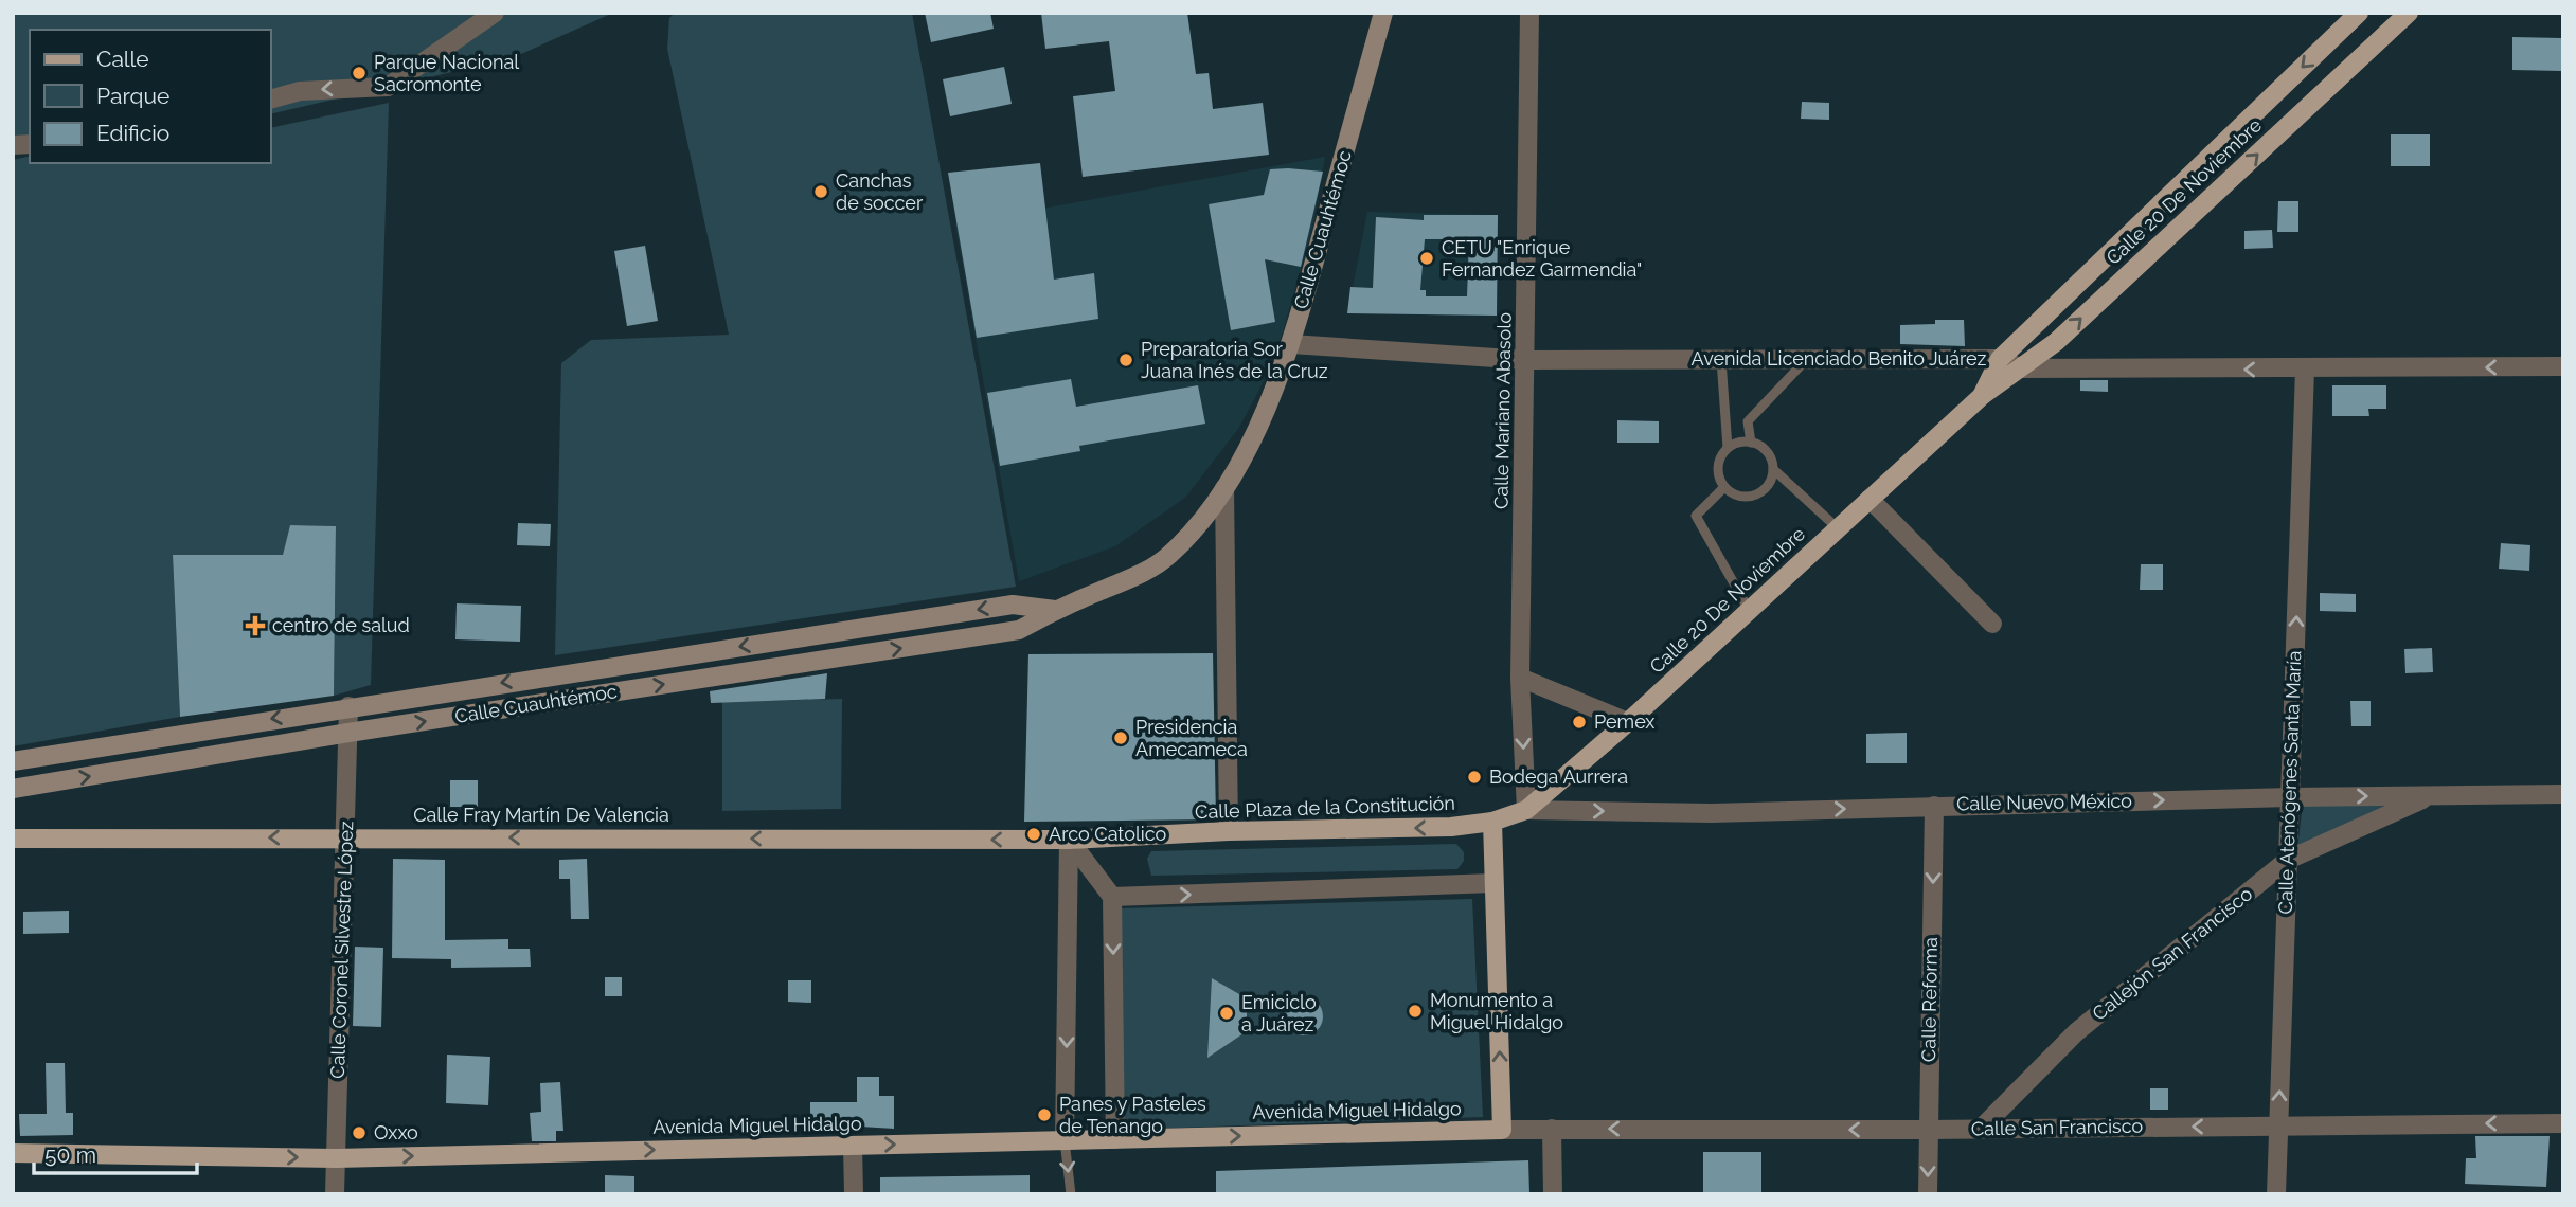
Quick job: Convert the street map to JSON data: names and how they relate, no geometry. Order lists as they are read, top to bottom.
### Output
{
  "streets": {
    "main road": [
      "Calle 20 De Noviembre",
      "Calle Cuauhtémoc",
      "Calle Plaza de la Constitución",
      "Calle Fray Martín De Valencia",
      "Avenida Miguel Hidalgo"
    ],
    "street": [
      "Avenida Licenciado Benito Juárez",
      "Calle Mariano Abasolo",
      "Calle Atenógenes Santa María",
      "Calle Nuevo México",
      "Calle Coronel Silvestre López",
      "Callejón San Francisco",
      "Calle Reforma",
      "Calle San Francisco"
    ]
  },
  "crossings": [
    ["Calle 20 De Noviembre", "Avenida Licenciado Benito Juárez"],
    ["Calle 20 De Noviembre", "Calle Mariano Abasolo"],
    ["Calle 20 De Noviembre", "Calle Nuevo México"],
    ["Calle 20 De Noviembre", "Calle Plaza de la Constitución"],
    ["Calle Cuauhtémoc", "Avenida Licenciado Benito Juárez"],
    ["Calle Cuauhtémoc", "Calle Coronel Silvestre López"],
    ["Avenida Licenciado Benito Juárez", "Calle Mariano Abasolo"],
    ["Avenida Licenciado Benito Juárez", "Calle Atenógenes Santa María"],
    ["Calle Mariano Abasolo", "Calle Nuevo México"],
    ["Calle Atenógenes Santa María", "Calle Nuevo México"],
    ["Calle Atenógenes Santa María", "Callejón San Francisco"],
    ["Calle Atenógenes Santa María", "Calle San Francisco"],
    ["Calle Nuevo México", "Callejón San Francisco"],
    ["Calle Nuevo México", "Calle Reforma"],
    ["Calle Plaza de la Constitución", "Calle Fray Martín De Valencia"],
    ["Calle Fray Martín De Valencia", "Calle Coronel Silvestre López"],
    ["Calle Coronel Silvestre López", "Avenida Miguel Hidalgo"],
    ["Callejón San Francisco", "Calle San Francisco"],
    ["Calle Reforma", "Calle San Francisco"]
  ],
  "one_way": [
    "Avenida Licenciado Benito Juárez",
    "Calle Atenógenes Santa María",
    "Calle Nuevo México",
    "Calle Plaza de la Constitución",
    "Calle Fray Martín De Valencia",
    "Calle Reforma",
    "Avenida Miguel Hidalgo",
    "Calle San Francisco"
  ],
  "places": {
    "other": [
      "Parque Nacional Sacromonte",
      "Canchas de soccer",
      "CETU \"Enrique Fernandez Garmendia\"",
      "Preparatoria Sor Juana Inés de la Cruz",
      "Pemex",
      "Presidencia Amecameca",
      "Bodega Aurrera",
      "Arco Catolico",
      "Monumento a Miguel Hidalgo",
      "Emiciclo a Juárez",
      "Panes y Pasteles de Tenango",
      "Oxxo"
    ],
    "health": ["centro de salud"]
  },
  "legend": ["Calle", "Parque", "Edificio"],
  "scale_bar": "50 m"
}
